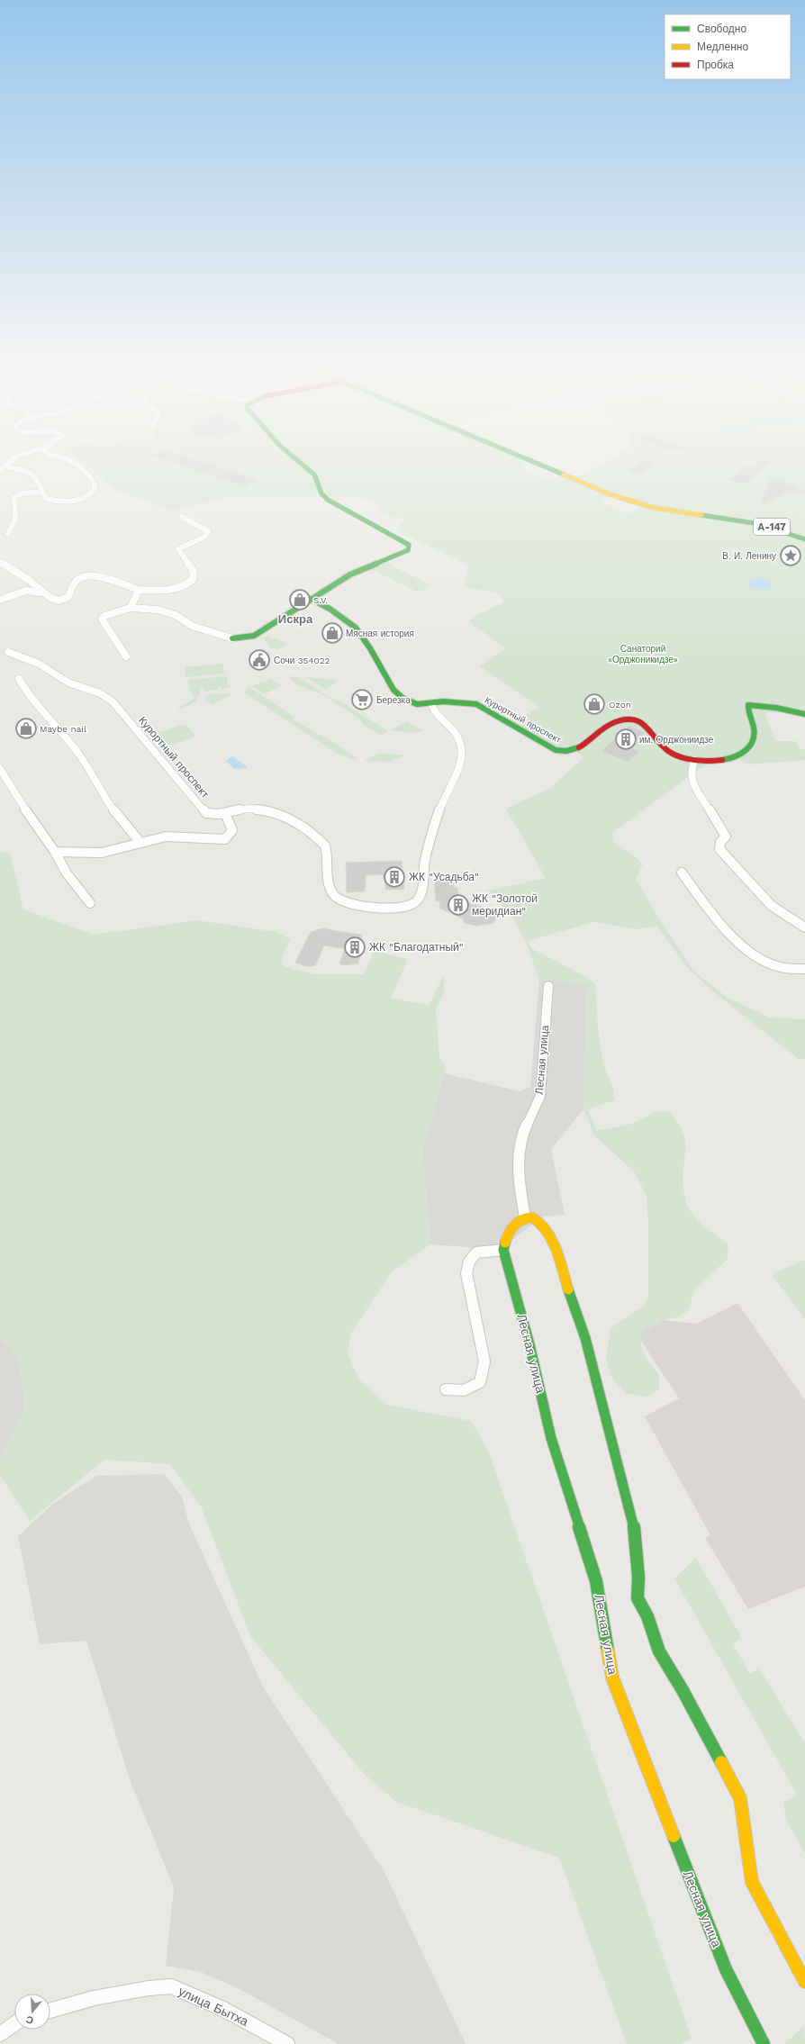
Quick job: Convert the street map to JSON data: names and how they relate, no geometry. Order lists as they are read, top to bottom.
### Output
{
  "streets": {
    "street": [
      "А-147",
      "Курортный проспект",
      "Лесная улица",
      "улица Бытха"
    ]
  },
  "districts": ["Искра"],
  "parks": ["Санаторий «Орджоникидзе»"],
  "places": {
    "place": ["В. И. Ленину"],
    "shop": [
      "S.V.",
      "Мясная история",
      "Ozon",
      "Maybe nail"
    ],
    "public building": ["Сочи 354022"],
    "supermarket": ["Березка"],
    "building": [
      "им. Орджониидзе",
      "ЖК \"Усадьба\"",
      "ЖК \"Золотой меридиан\"",
      "ЖК \"Благодатный\""
    ]
  },
  "legend": ["Свободно", "Медленно", "Пробка"],
  "north": "bottom"
}
